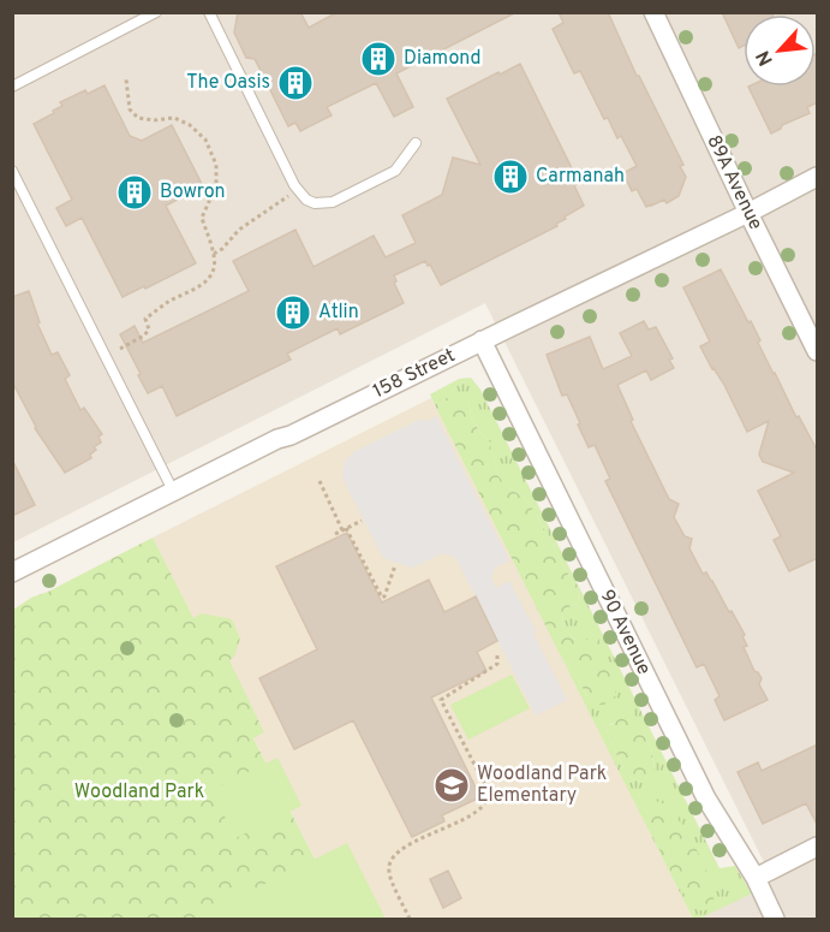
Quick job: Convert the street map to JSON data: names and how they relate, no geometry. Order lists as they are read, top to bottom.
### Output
{
  "streets": {
    "street": ["89A Avenue", "158 Street", "90 Avenue"]
  },
  "crossings": [
    ["89A Avenue", "158 Street"],
    ["158 Street", "90 Avenue"]
  ],
  "parks": ["Woodland Park"],
  "places": {
    "building": [
      "Diamond",
      "The Oasis",
      "Carmanah",
      "Bowron",
      "Atlin"
    ],
    "school or university": ["Woodland Park Elementary"]
  },
  "north": "bottom left"
}
